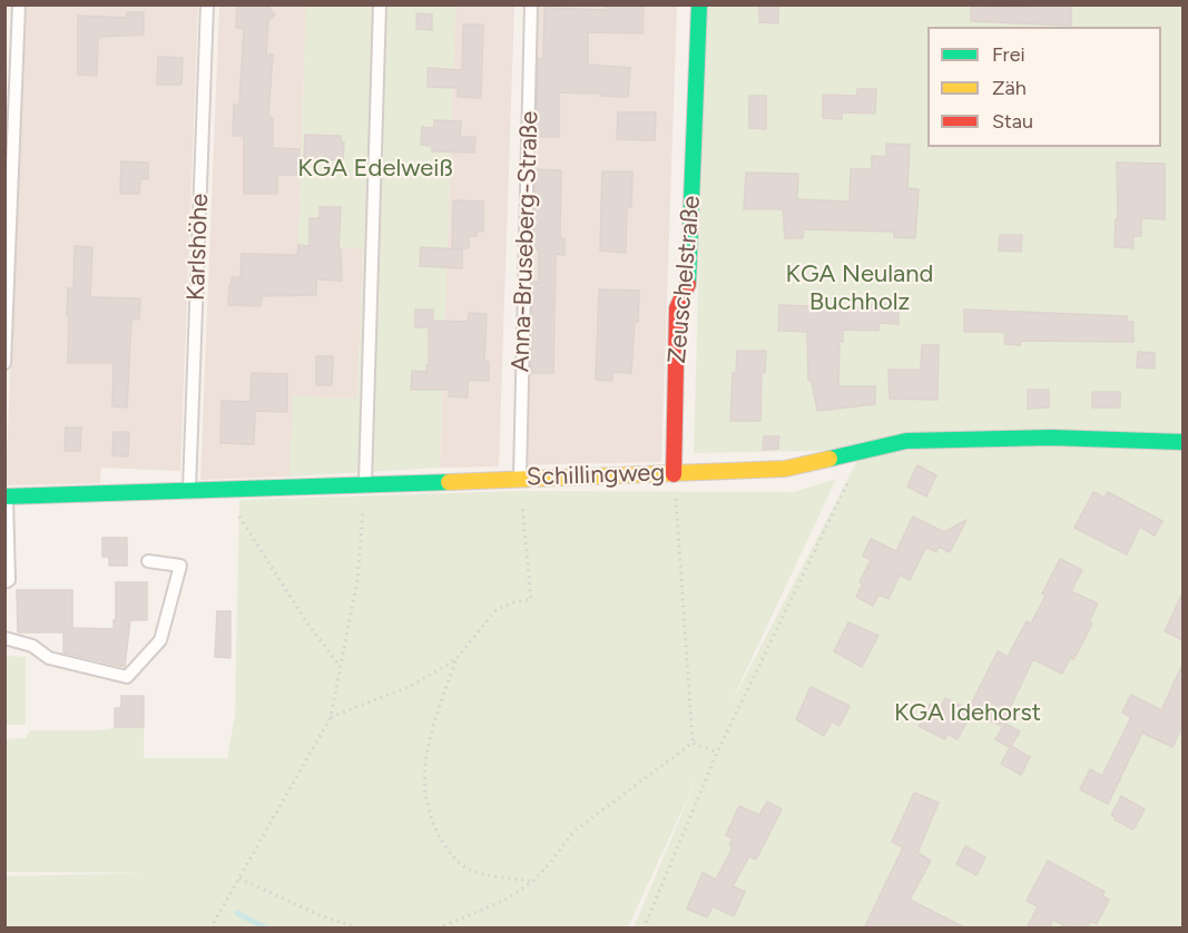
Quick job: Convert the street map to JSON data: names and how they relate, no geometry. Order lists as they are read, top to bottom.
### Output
{
  "streets": {
    "street": ["Zeuschelstraße", "Schillingweg"],
    "lane": ["Anna-Bruseberg-Straße", "Karlshöhe"]
  },
  "crossings": [
    ["Anna-Bruseberg-Straße", "Schillingweg"],
    ["Karlshöhe", "Schillingweg"],
    ["Zeuschelstraße", "Schillingweg"]
  ],
  "parks": ["KGA Edelweiß", "KGA Neuland Buchholz", "KGA Idehorst"],
  "legend": ["Frei", "Zäh", "Stau"]
}
